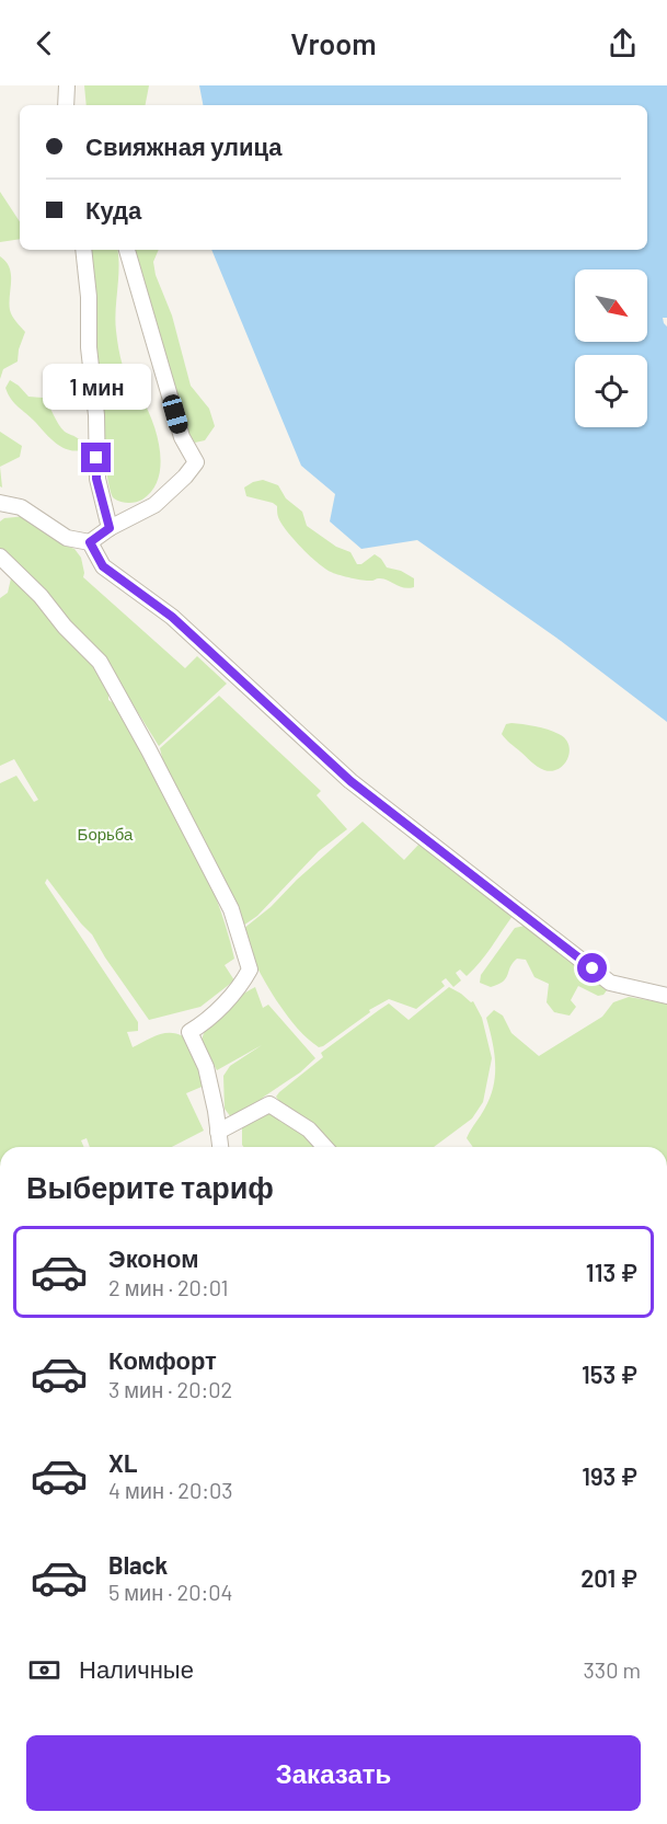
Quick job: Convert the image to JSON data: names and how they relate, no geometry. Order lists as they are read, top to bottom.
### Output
{
  "parks": ["Борьба"],
  "north": "bottom right",
  "page": {
    "header": "Vroom",
    "banner": ["Свияжная улица", "Куда"],
    "bubble": "1 мин",
    "heading": "Выберите тариф",
    "list": [
      {
        "name": "Эконом",
        "note": "2 мин · 20:01",
        "value": "113 ₽"
      },
      {
        "name": "Комфорт",
        "note": "3 мин · 20:02",
        "value": "153 ₽"
      },
      {
        "name": "XL",
        "note": "4 мин · 20:03",
        "value": "193 ₽"
      },
      {
        "name": "Black",
        "note": "5 мин · 20:04",
        "value": "201 ₽"
      }
    ],
    "pay": ["Наличные", "330 m"],
    "buttons": "Заказать"
  }
}
